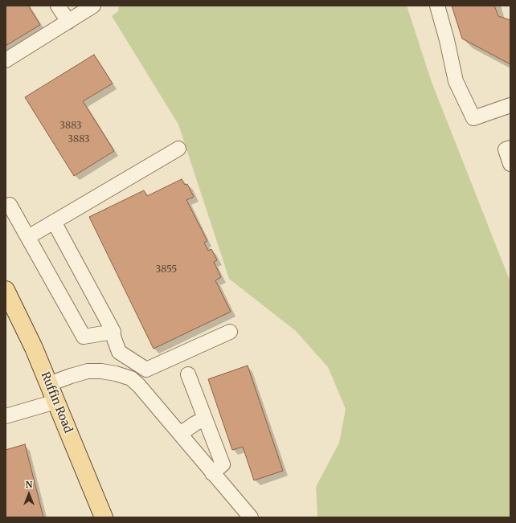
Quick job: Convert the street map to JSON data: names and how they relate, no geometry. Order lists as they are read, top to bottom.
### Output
{
  "streets": {
    "main road": ["Ruffin Road"]
  },
  "house_numbers": ["3883", "3883", "3855"],
  "north": "top"
}
